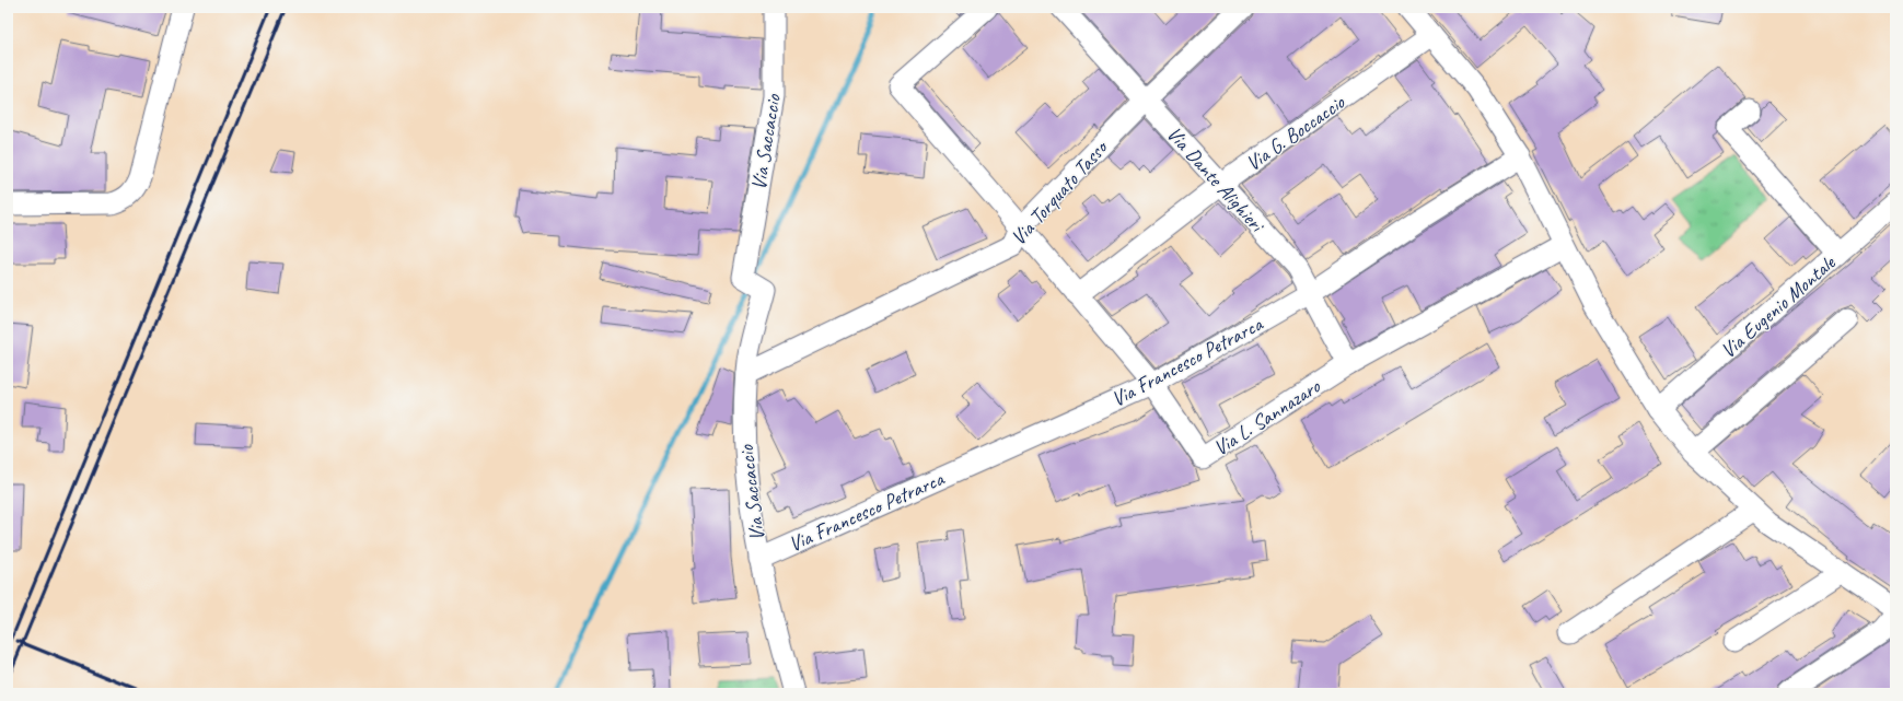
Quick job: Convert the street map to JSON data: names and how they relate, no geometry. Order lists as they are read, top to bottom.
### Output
{
  "streets": {
    "street": [
      "Via G. Boccaccio",
      "Via Saccaccio",
      "Via Dante Alighieri",
      "Via Torquato Tasso",
      "Via Eugenio Montale",
      "Via Francesco Petrarca",
      "Via L. Sannazaro"
    ]
  },
  "crossings": [
    ["Via G. Boccaccio", "Via Dante Alighieri"],
    ["Via G. Boccaccio", "Via L. Sannazaro"],
    ["Via Saccaccio", "Via Torquato Tasso"],
    ["Via Saccaccio", "Via Francesco Petrarca"],
    ["Via Dante Alighieri", "Via Torquato Tasso"],
    ["Via Dante Alighieri", "Via Francesco Petrarca"],
    ["Via Dante Alighieri", "Via L. Sannazaro"],
    ["Via Torquato Tasso", "Via L. Sannazaro"],
    ["Via Francesco Petrarca", "Via L. Sannazaro"]
  ]
}
